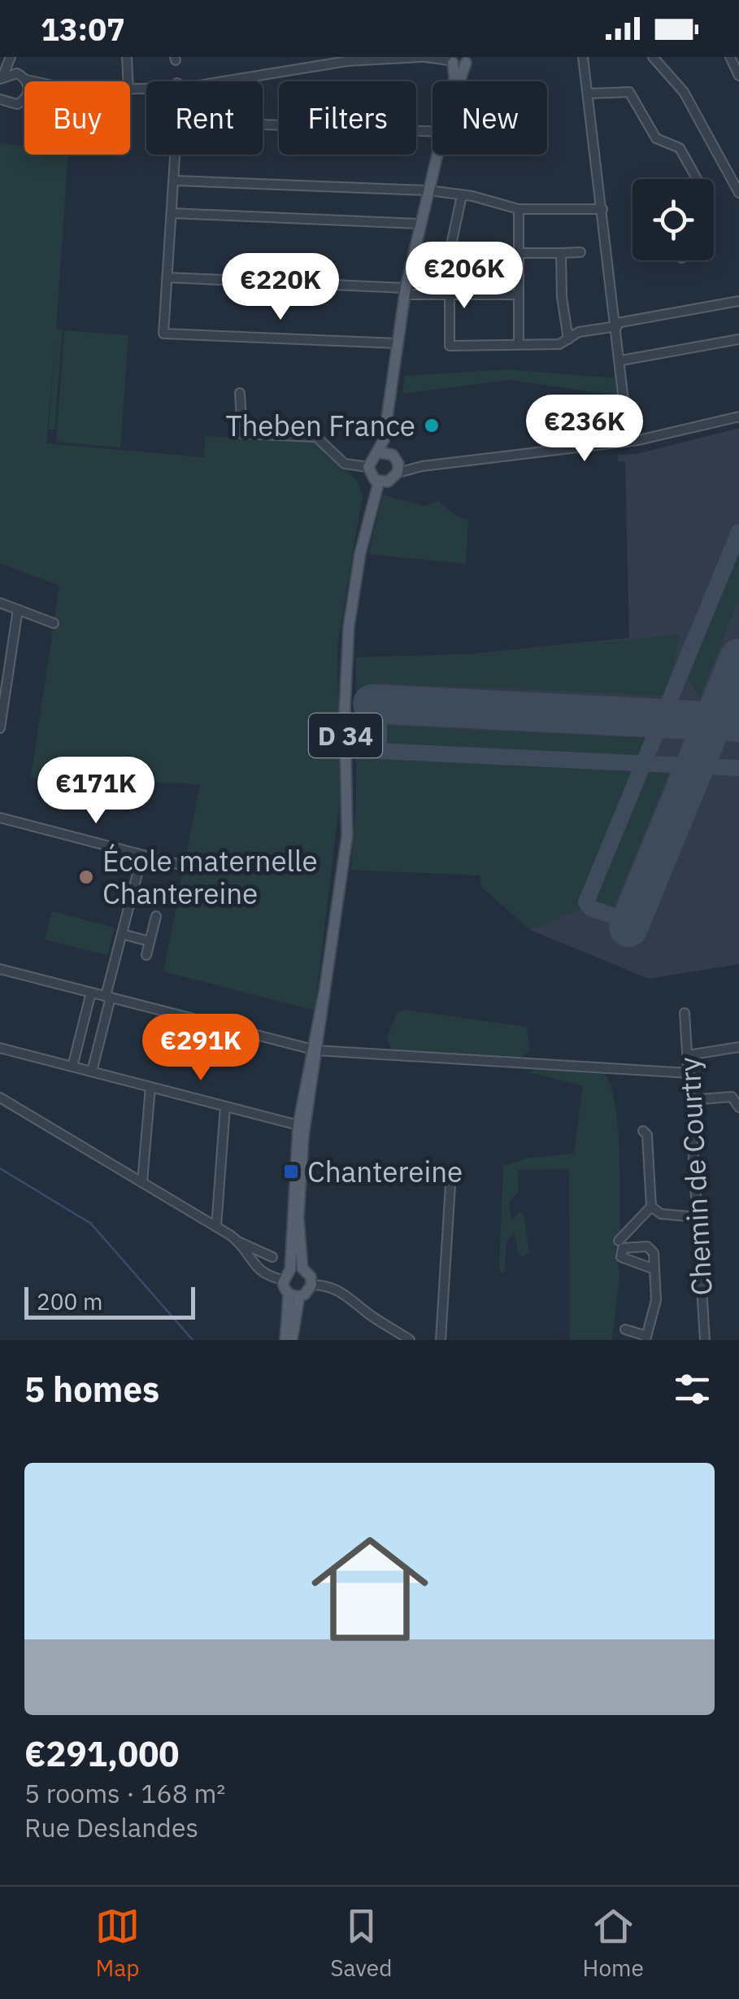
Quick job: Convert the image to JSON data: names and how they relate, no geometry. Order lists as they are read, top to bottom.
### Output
{
  "streets": {
    "main road": ["D 34"],
    "street": ["Chemin de Courtry"]
  },
  "places": {
    "other": ["Theben France", "École maternelle Chantereine"],
    "transit": ["Chantereine"]
  },
  "scale_bar": "200 m",
  "page": {
    "status": "13:07",
    "chip": [
      "Buy",
      "Rent",
      "Filters",
      "New"
    ],
    "price": [
      "€206K",
      "€220K",
      "€236K",
      "€171K",
      "€291K"
    ],
    "scale": "200 m",
    "heading": "5 homes",
    "list": [
      {
        "name": "€291,000",
        "note": "5 rooms · 168 m² · Rue Deslandes"
      }
    ],
    "tabs": ["Map", "Saved", "Home"]
  }
}
